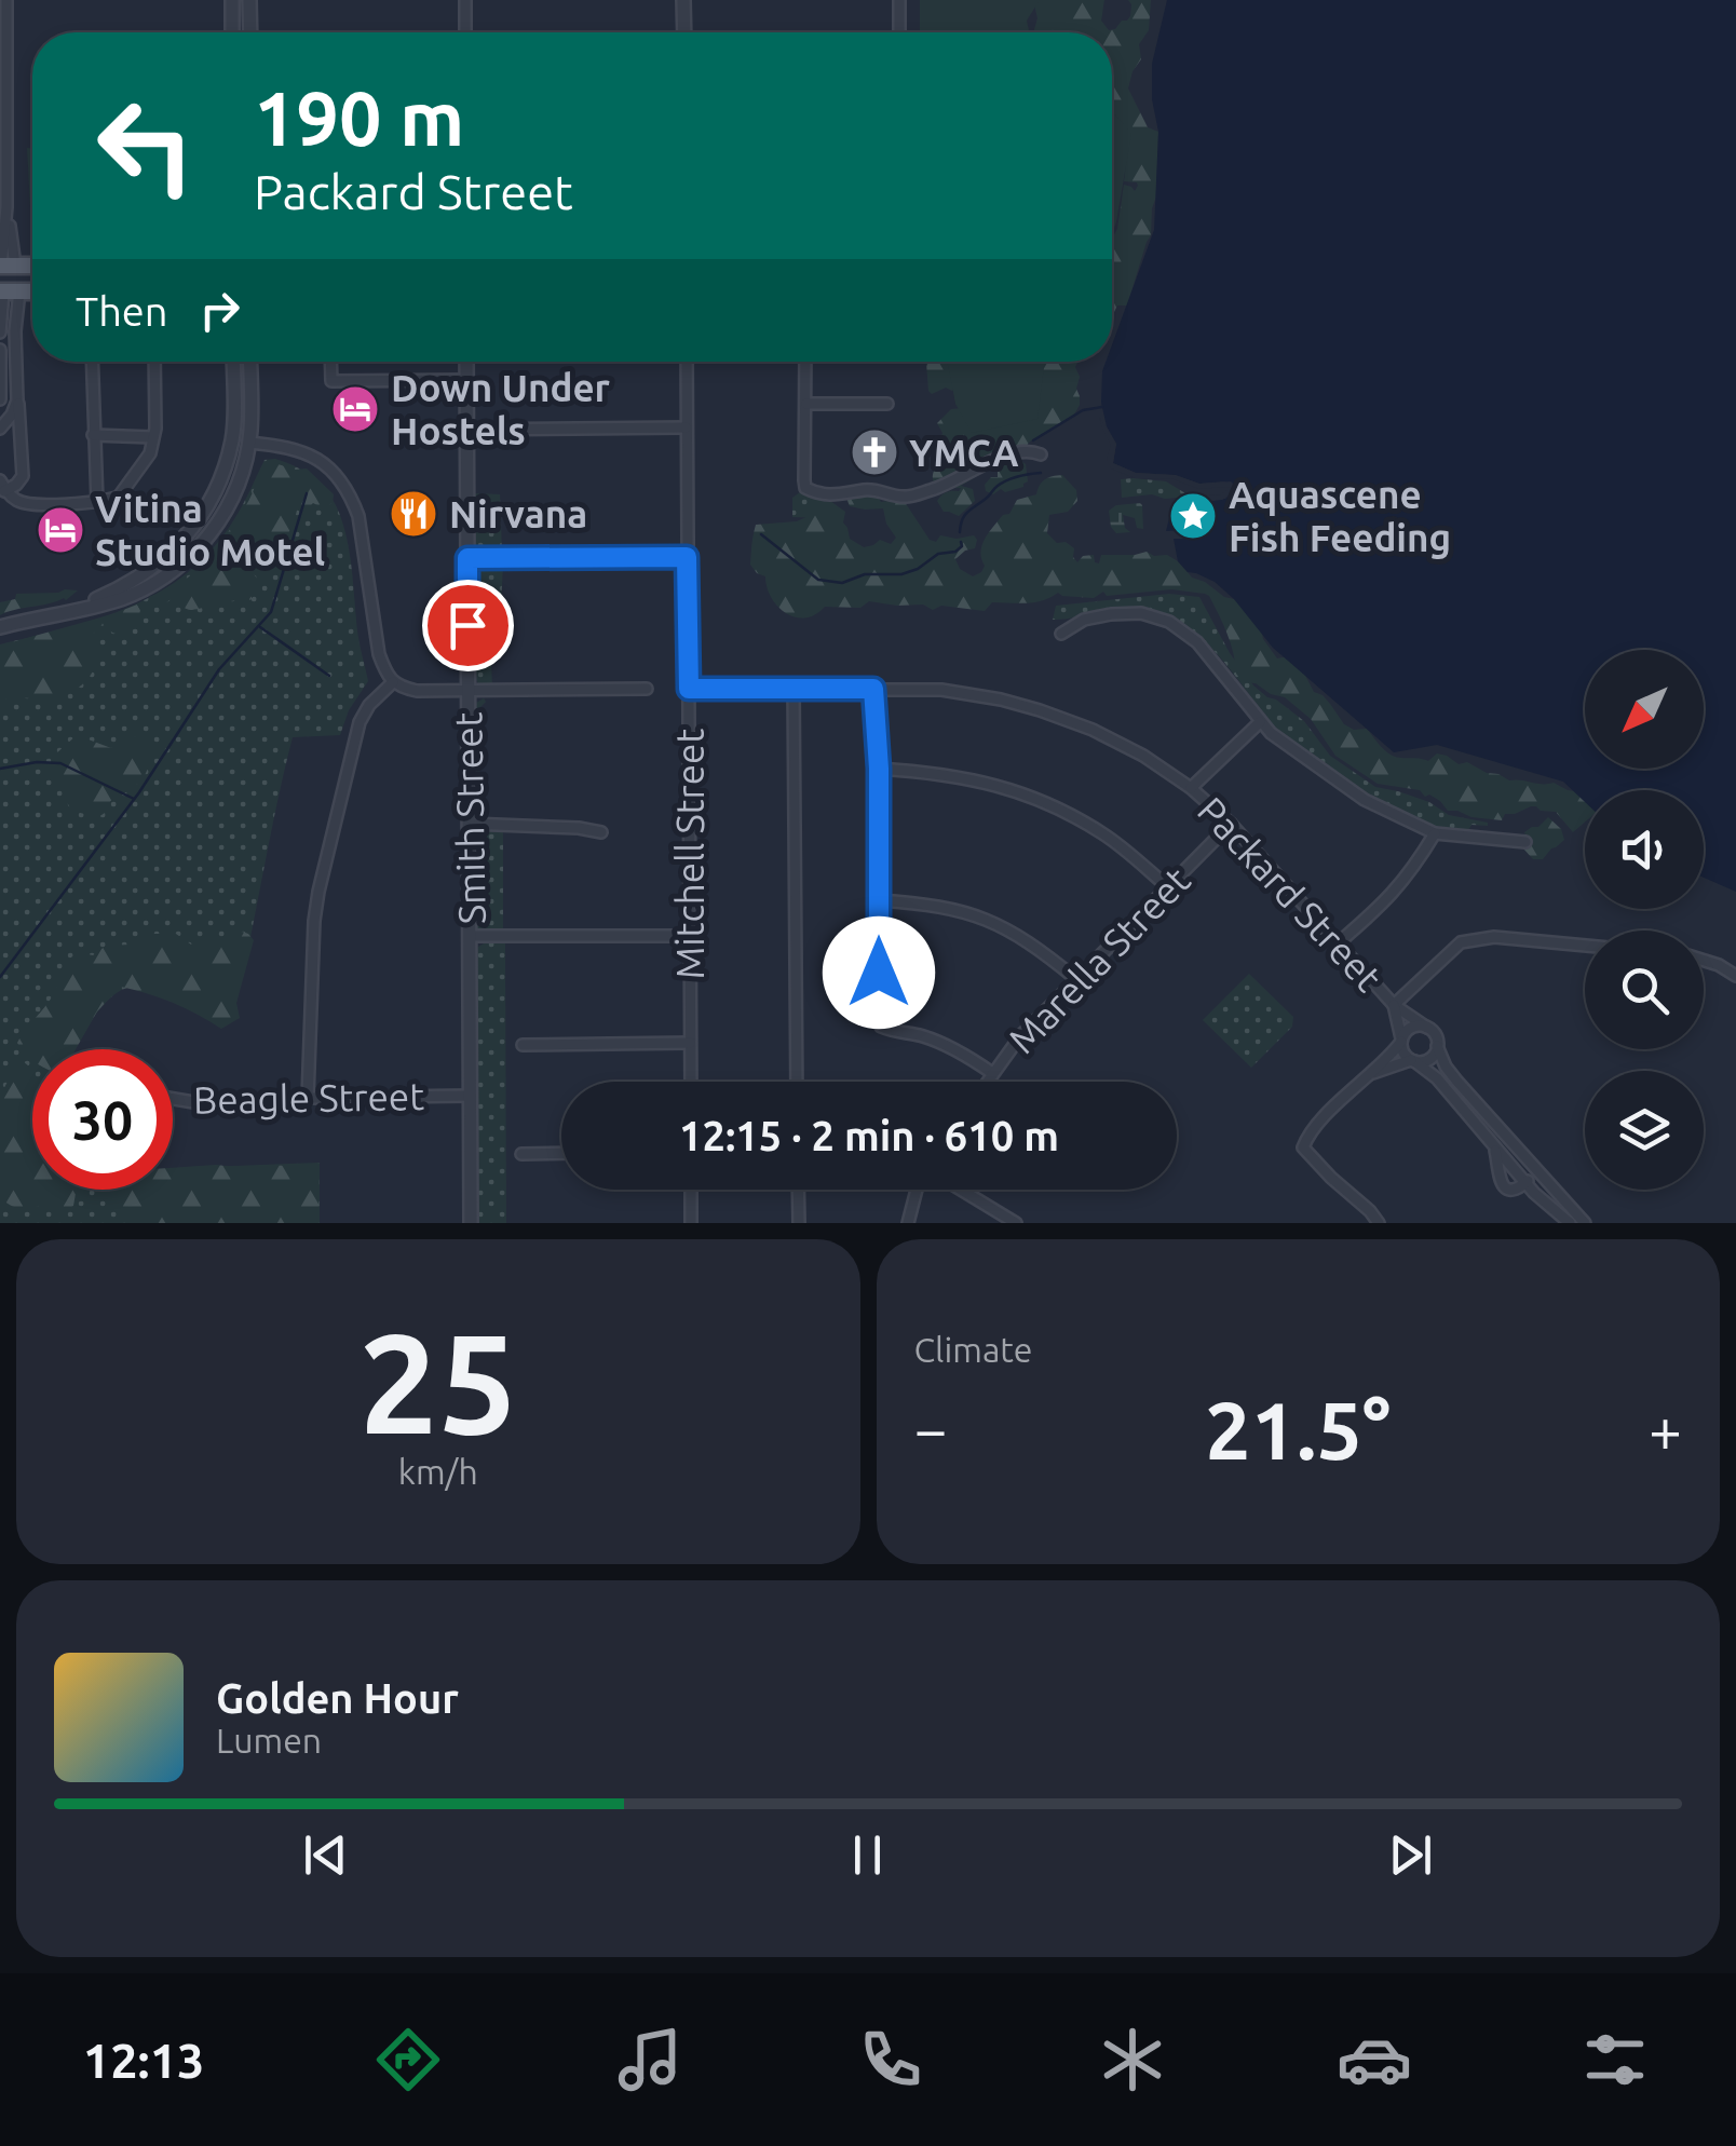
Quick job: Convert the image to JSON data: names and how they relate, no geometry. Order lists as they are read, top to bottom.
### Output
{
  "streets": {
    "street": [
      "Smith Street",
      "Mitchell Street",
      "Packard Street",
      "Marella Street",
      "Beagle Street"
    ]
  },
  "crossings": [
    ["Smith Street", "Beagle Street"],
    ["Mitchell Street", "Packard Street"],
    ["Packard Street", "Marella Street"]
  ],
  "places": {
    "hotel": ["Down Under Hostels", "Vitina Studio Motel"],
    "church": ["YMCA"],
    "restaurant": ["Nirvana"],
    "place": ["Aquascene Fish Feeding"]
  },
  "north": "bottom left",
  "page": {
    "turn": ["190 m", "Packard Street"],
    "then": "Then",
    "limit": "30",
    "trip": "12:15 · 2 min · 610 m",
    "tile": [
      ["25", "km/h"],
      "Climate"
    ],
    "heat": ["−", "21.5°", "+"],
    "song": ["Golden Hour", "Lumen"],
    "tabs": "12:13"
  }
}
